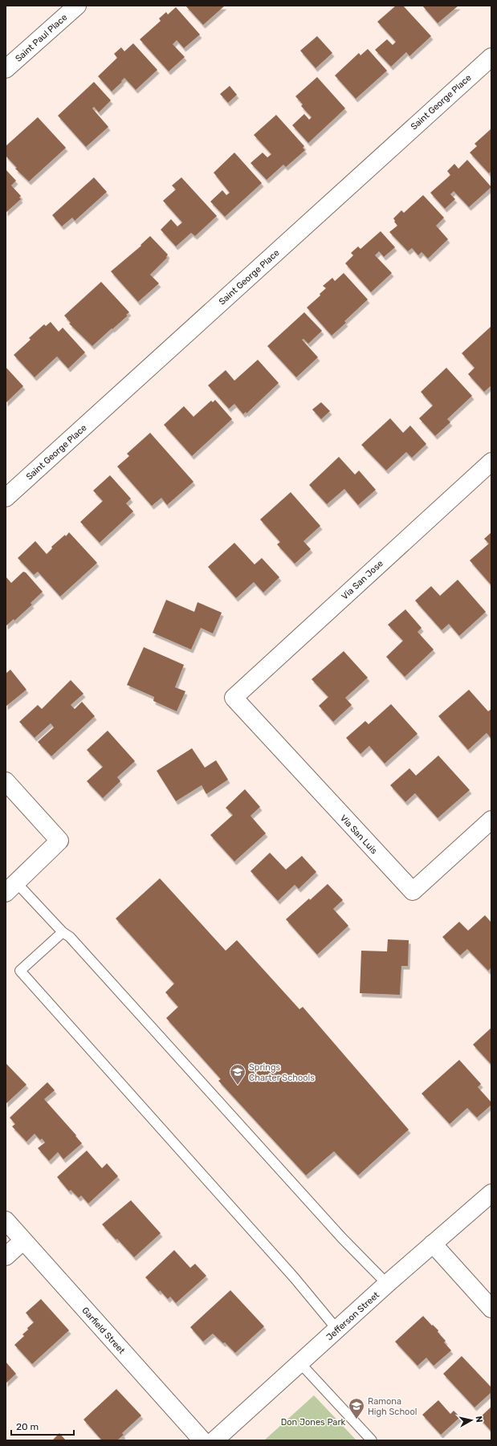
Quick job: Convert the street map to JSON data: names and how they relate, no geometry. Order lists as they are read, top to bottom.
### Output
{
  "streets": {
    "street": [
      "Saint Paul Place",
      "Saint George Place",
      "Via San Jose",
      "Via San Luis",
      "Jefferson Street",
      "Garfield Street"
    ]
  },
  "crossings": [
    ["Via San Jose", "Via San Luis"]
  ],
  "parks": ["Don Jones Park"],
  "places": {
    "school or university": ["Springs Charter Schools", "Ramona High School"]
  },
  "scale_bar": "20 m",
  "north": "right"
}
